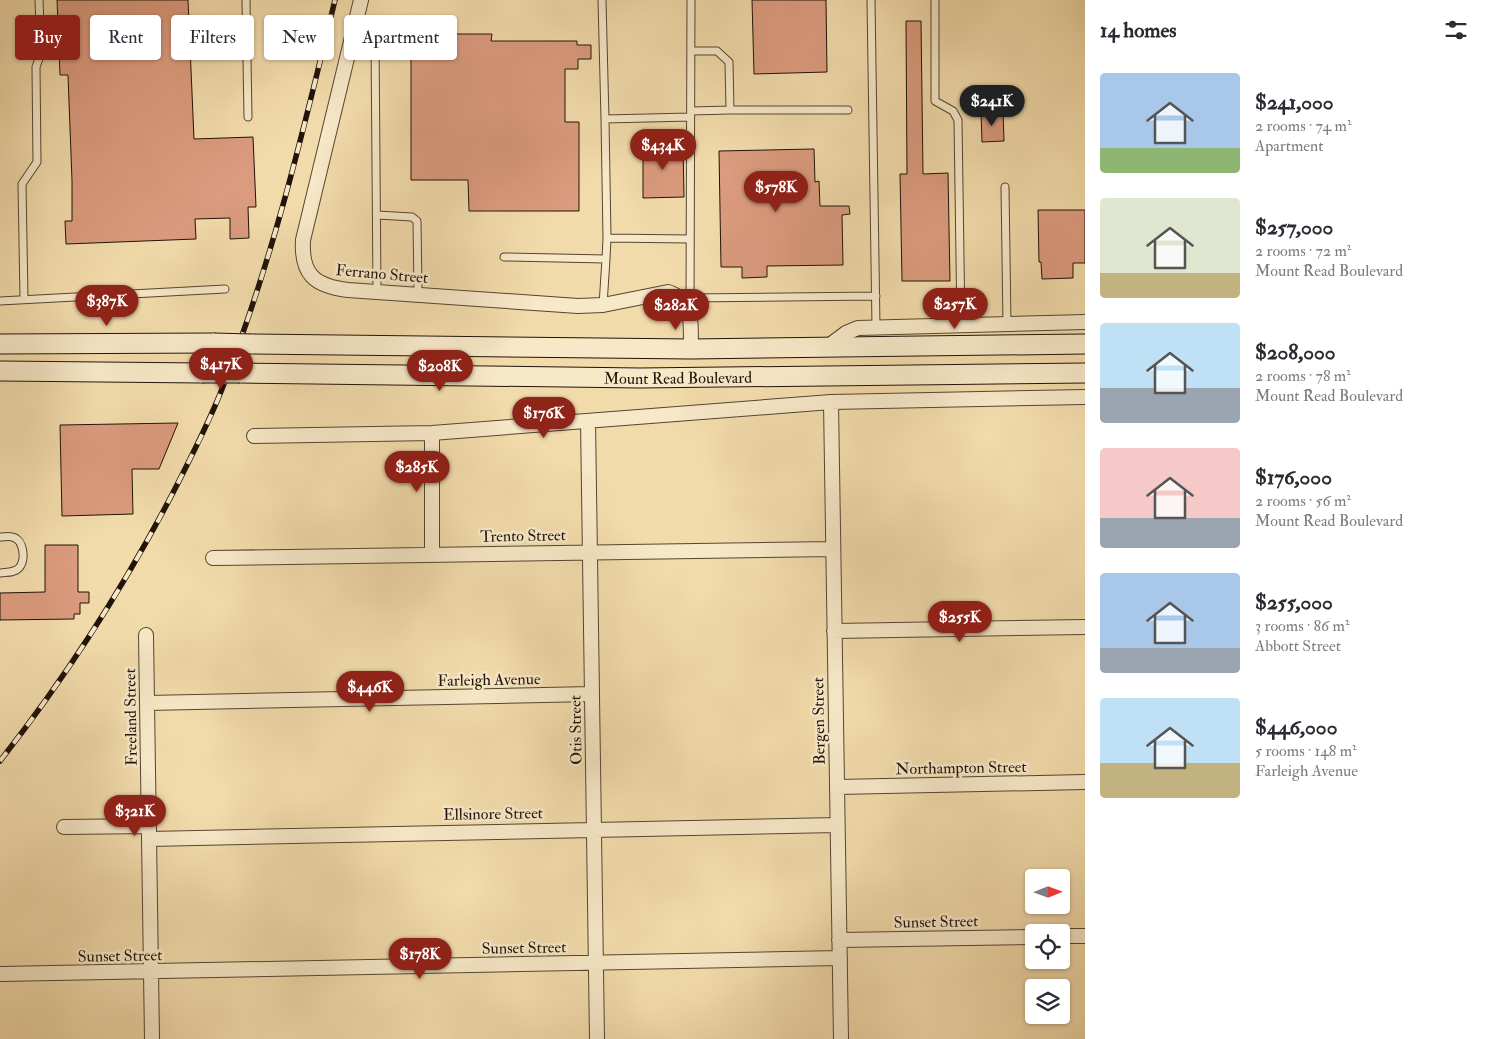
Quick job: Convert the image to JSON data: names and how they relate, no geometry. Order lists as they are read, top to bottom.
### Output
{
  "streets": {
    "main road": ["Mount Read Boulevard"],
    "street": [
      "Ferrano Street",
      "Trento Street",
      "Farleigh Avenue",
      "Freeland Street",
      "Bergen Street",
      "Otis Street",
      "Northampton Street",
      "Ellsinore Street",
      "Sunset Street"
    ]
  },
  "crossings": [
    ["Mount Read Boulevard", "Bergen Street"],
    ["Mount Read Boulevard", "Otis Street"],
    ["Trento Street", "Bergen Street"],
    ["Trento Street", "Otis Street"],
    ["Farleigh Avenue", "Freeland Street"],
    ["Farleigh Avenue", "Otis Street"],
    ["Freeland Street", "Ellsinore Street"],
    ["Freeland Street", "Sunset Street"],
    ["Bergen Street", "Northampton Street"],
    ["Bergen Street", "Ellsinore Street"],
    ["Bergen Street", "Sunset Street"],
    ["Otis Street", "Ellsinore Street"],
    ["Otis Street", "Sunset Street"]
  ],
  "north": "right",
  "page": {
    "heading": "14 homes",
    "chip": [
      "Buy",
      "Rent",
      "Filters",
      "New",
      "Apartment"
    ],
    "list": [
      {
        "name": "$241,000",
        "note": "2 rooms · 74 m² · Apartment"
      },
      {
        "name": "$257,000",
        "note": "2 rooms · 72 m² · Mount Read Boulevard"
      },
      {
        "name": "$208,000",
        "note": "2 rooms · 78 m² · Mount Read Boulevard"
      },
      {
        "name": "$176,000",
        "note": "2 rooms · 56 m² · Mount Read Boulevard"
      },
      {
        "name": "$255,000",
        "note": "3 rooms · 86 m² · Abbott Street"
      },
      {
        "name": "$446,000",
        "note": "5 rooms · 148 m² · Farleigh Avenue"
      }
    ],
    "price": [
      "$241K",
      "$434K",
      "$578K",
      "$387K",
      "$257K",
      "$282K",
      "$417K",
      "$208K",
      "$176K",
      "$285K",
      "$255K",
      "$446K",
      "$321K",
      "$178K"
    ]
  }
}
